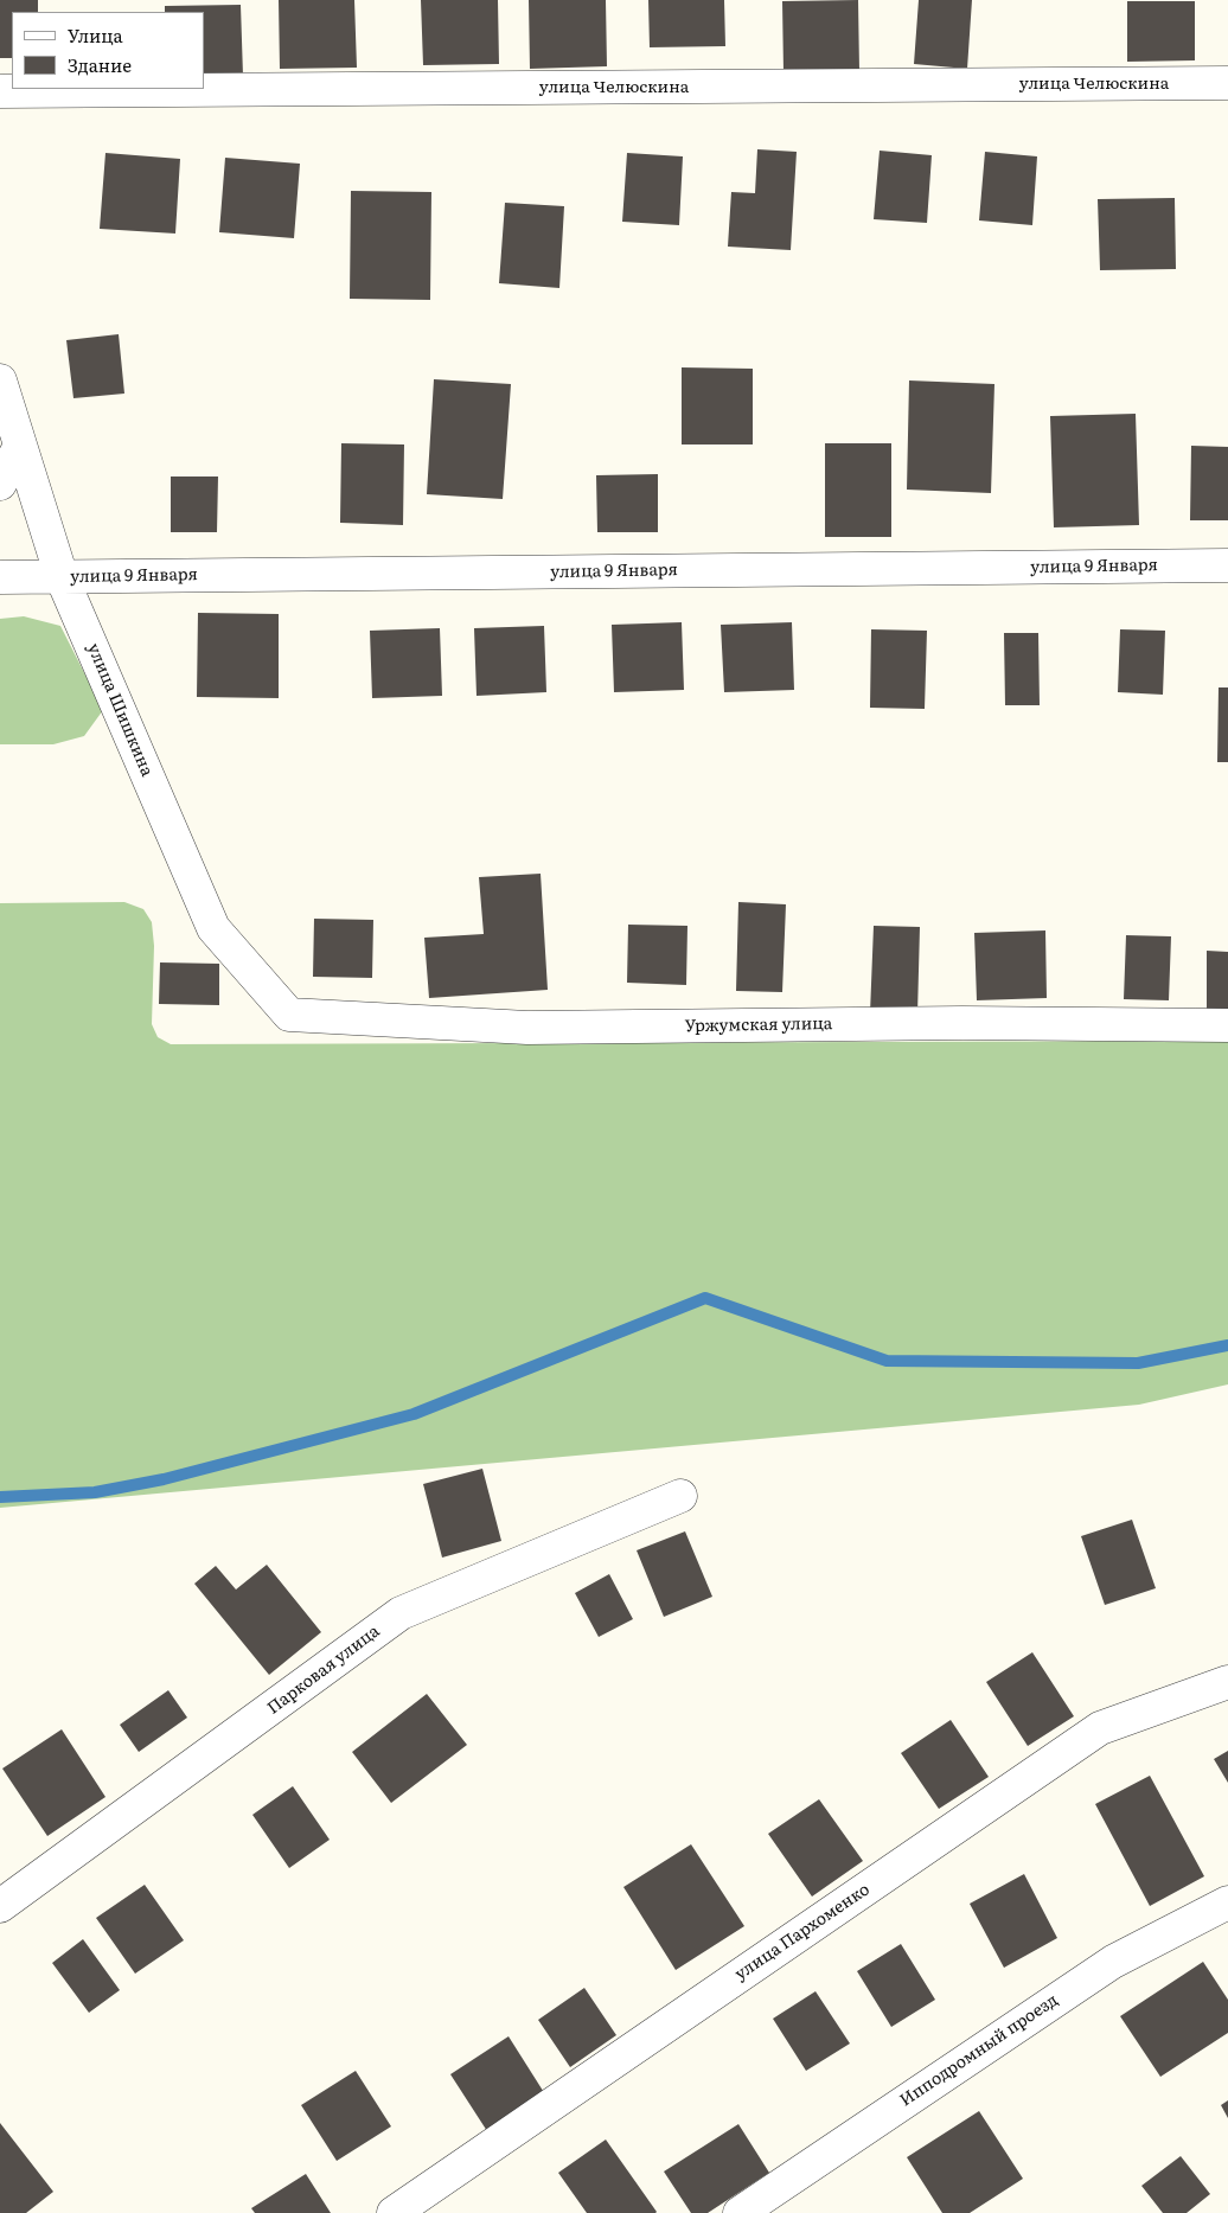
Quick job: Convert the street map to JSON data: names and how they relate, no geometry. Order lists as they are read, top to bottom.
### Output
{
  "streets": {
    "street": [
      "улица Челюскина",
      "улица 9 Января",
      "улица Шишкина",
      "Уржумская улица",
      "Парковая улица",
      "улица Пархоменко",
      "Ипподромный проезд"
    ]
  },
  "crossings": [
    ["улица 9 Января", "улица Шишкина"],
    ["улица Шишкина", "Уржумская улица"]
  ],
  "legend": ["Улица", "Здание"]
}
